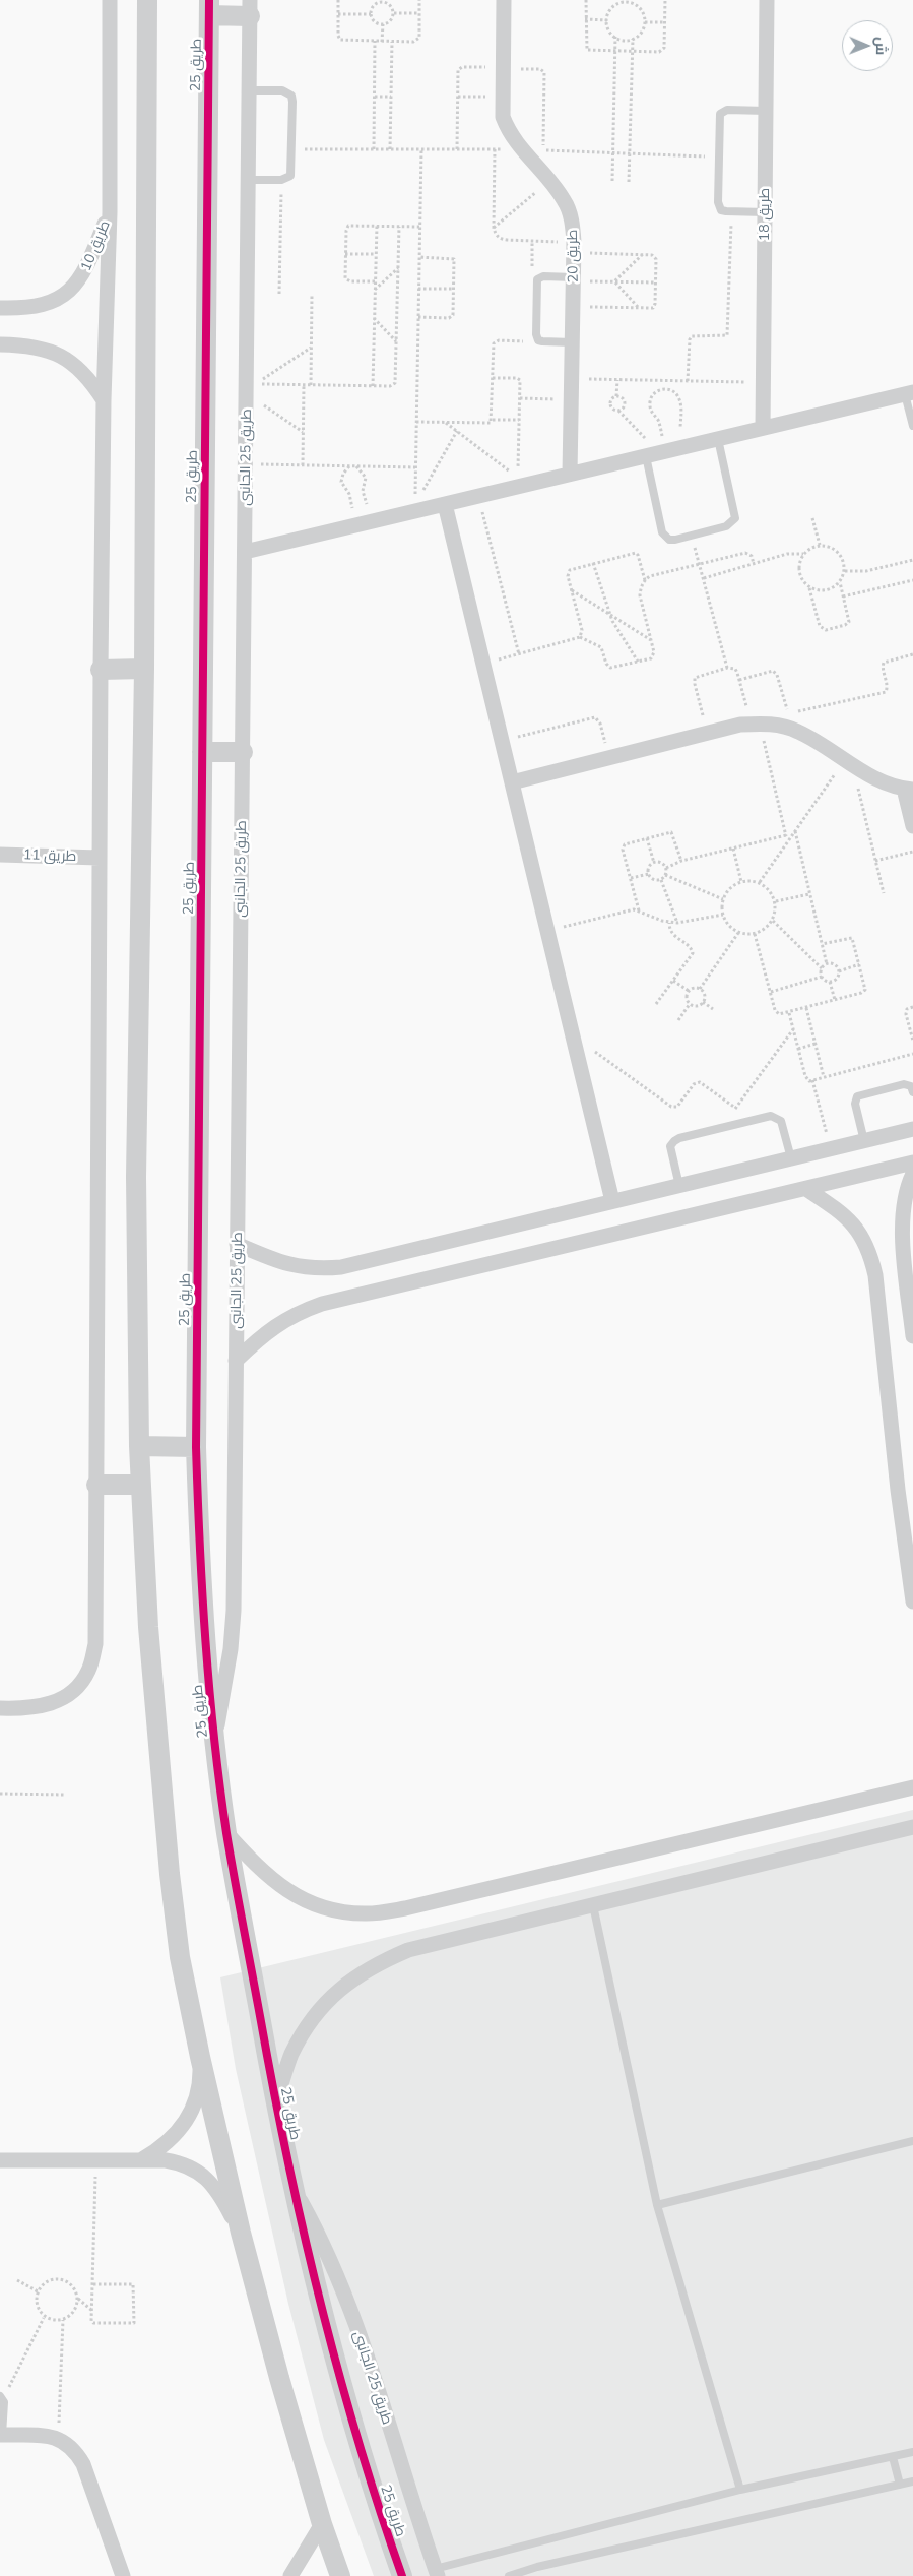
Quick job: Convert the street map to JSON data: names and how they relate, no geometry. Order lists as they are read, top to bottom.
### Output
{
  "streets": {
    "street": [
      "طريق 25",
      "طريق 18",
      "طريق 10",
      "طريق 20",
      "طريق 25 الجانبى",
      "طريق 11"
    ]
  },
  "crossings": [
    ["طريق 25", "طريق 25 الجانبى"]
  ],
  "north": "right"
}
